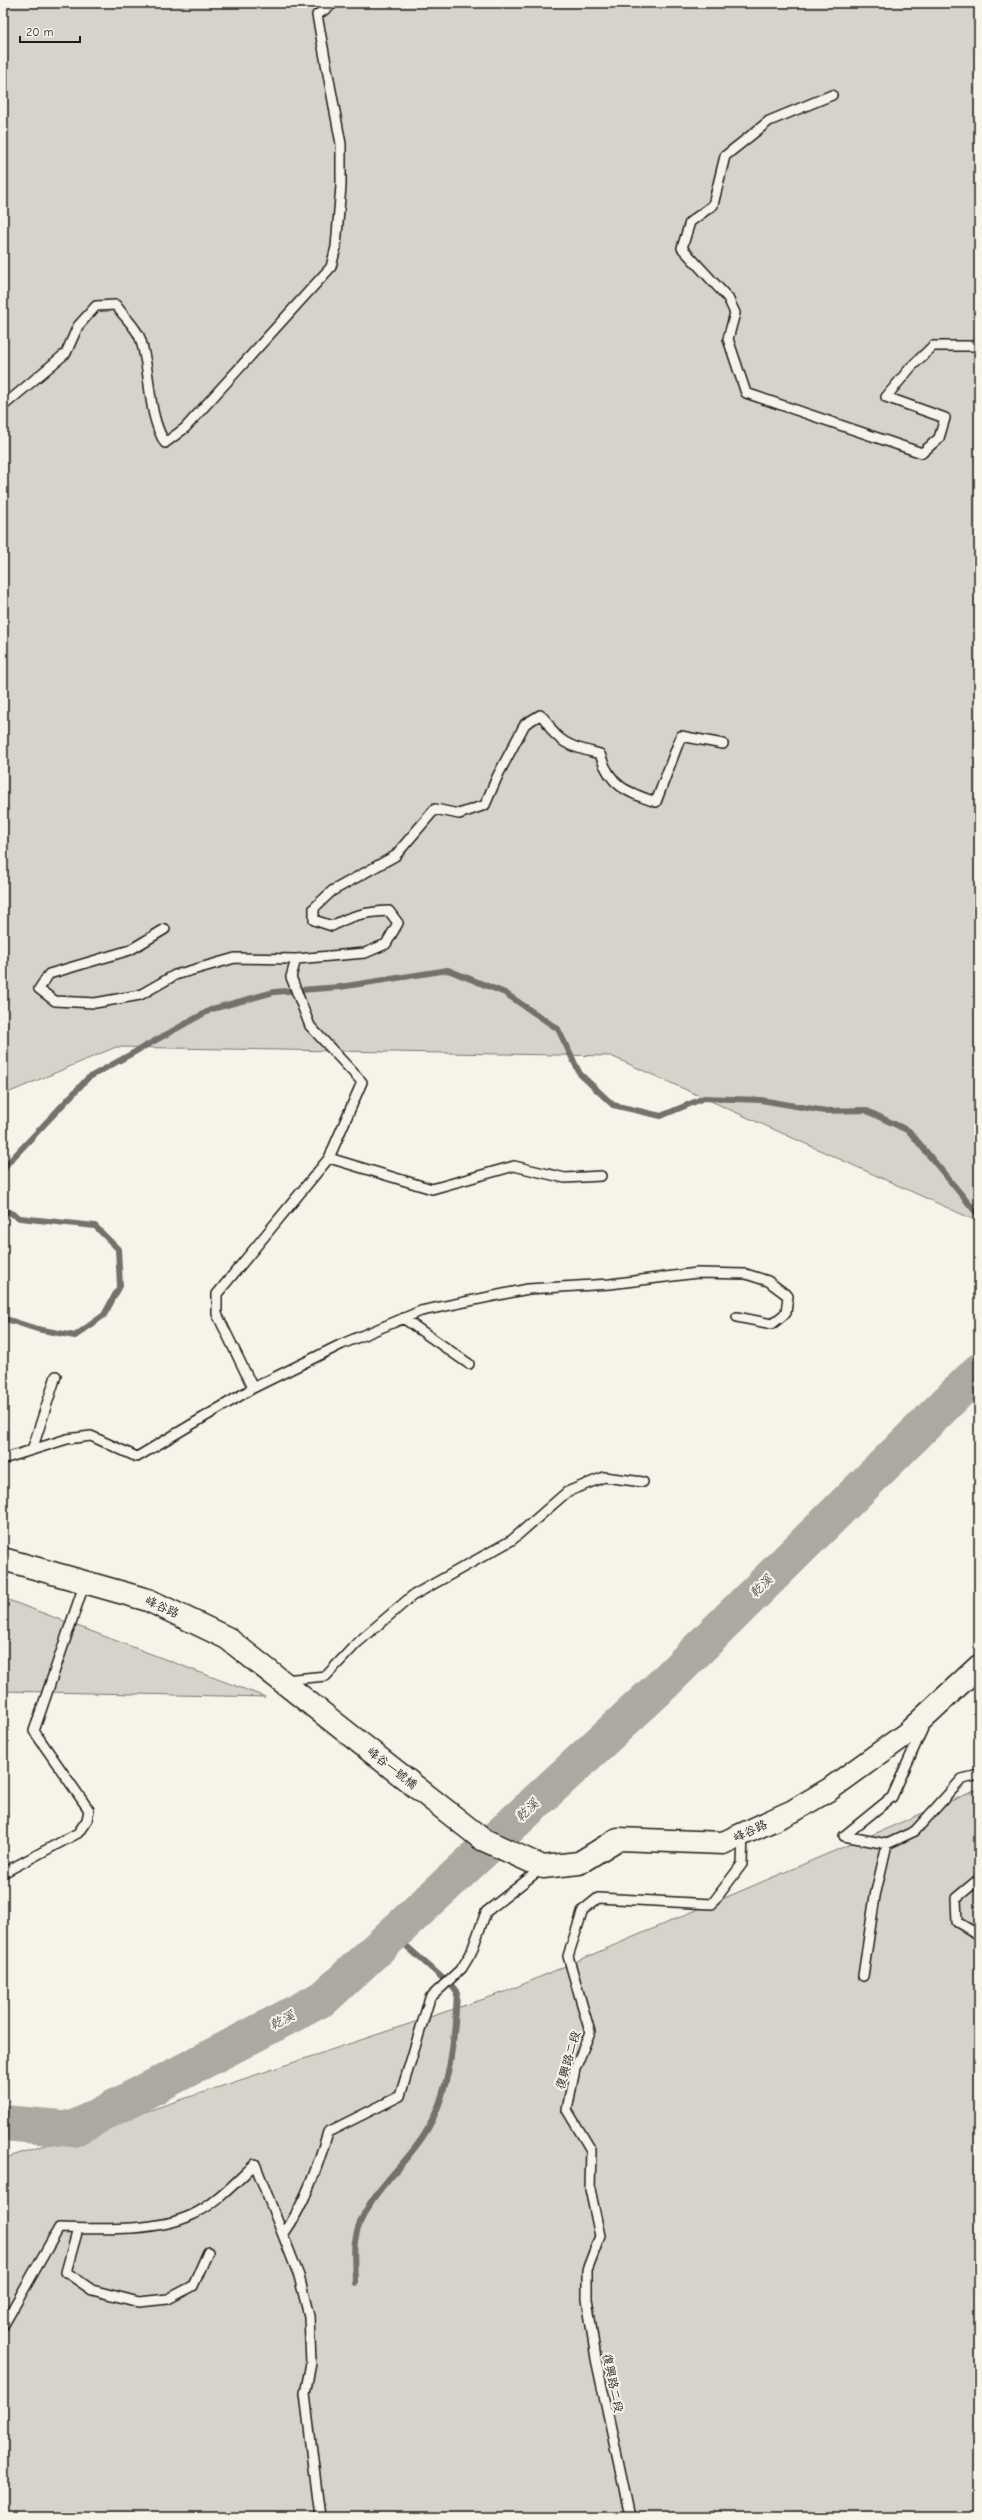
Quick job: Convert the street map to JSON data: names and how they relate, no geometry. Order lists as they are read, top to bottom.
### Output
{
  "streets": {
    "street": ["峰谷路", "峰谷一號橋"],
    "lane": ["復興路二段"]
  },
  "crossings": [
    ["峰谷路", "峰谷一號橋"],
    ["峰谷路", "復興路二段"]
  ],
  "water": ["乾溪"],
  "scale_bar": "20 m"
}
